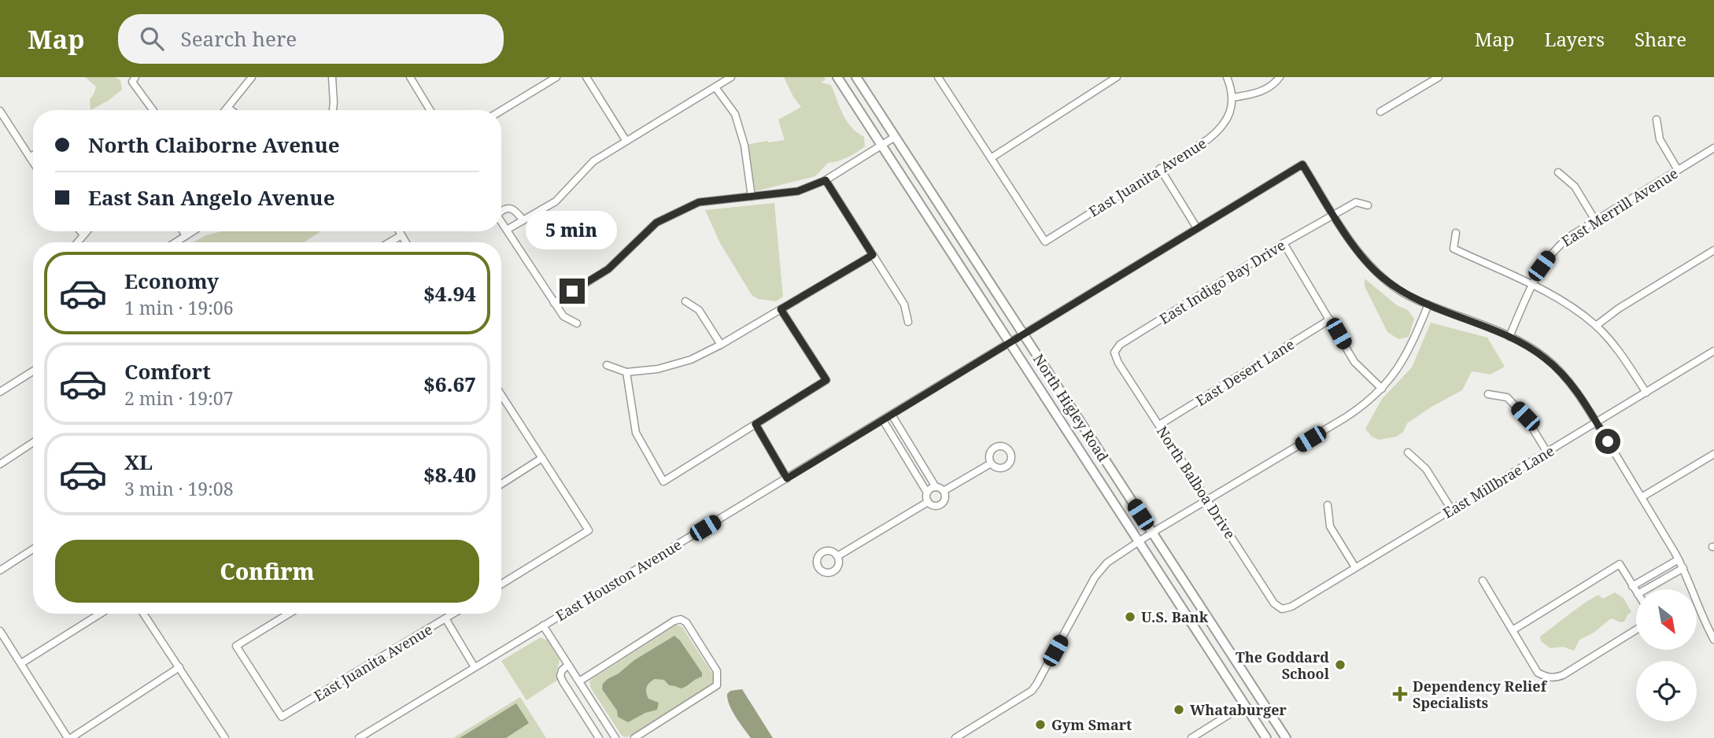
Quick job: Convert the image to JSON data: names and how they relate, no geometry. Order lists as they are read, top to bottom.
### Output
{
  "streets": {
    "main road": ["North Higley Road"],
    "street": [
      "East Juanita Avenue",
      "East Merrill Avenue",
      "East Indigo Bay Drive",
      "East Desert Lane",
      "East Millbrae Lane",
      "North Balboa Drive",
      "East Houston Avenue"
    ]
  },
  "crossings": [
    ["East Indigo Bay Drive", "North Balboa Drive"],
    ["East Indigo Bay Drive", "East Houston Avenue"],
    ["East Desert Lane", "North Balboa Drive"],
    ["North Higley Road", "East Houston Avenue"],
    ["East Millbrae Lane", "North Balboa Drive"]
  ],
  "places": {
    "other": [
      "U.S. Bank",
      "The Goddard School",
      "Whataburger",
      "Gym Smart"
    ],
    "health": ["Dependency Relief Specialists"]
  },
  "north": "bottom right",
  "page": {
    "header": "Map",
    "search": "Search here",
    "nav": ["Map", "Layers", "Share"],
    "banner": ["North Claiborne Avenue", "East San Angelo Avenue"],
    "bubble": "5 min",
    "list": [
      {
        "name": "Economy",
        "note": "1 min · 19:06",
        "value": "$4.94"
      },
      {
        "name": "Comfort",
        "note": "2 min · 19:07",
        "value": "$6.67"
      },
      {
        "name": "XL",
        "note": "3 min · 19:08",
        "value": "$8.40"
      }
    ],
    "buttons": "Confirm"
  }
}
